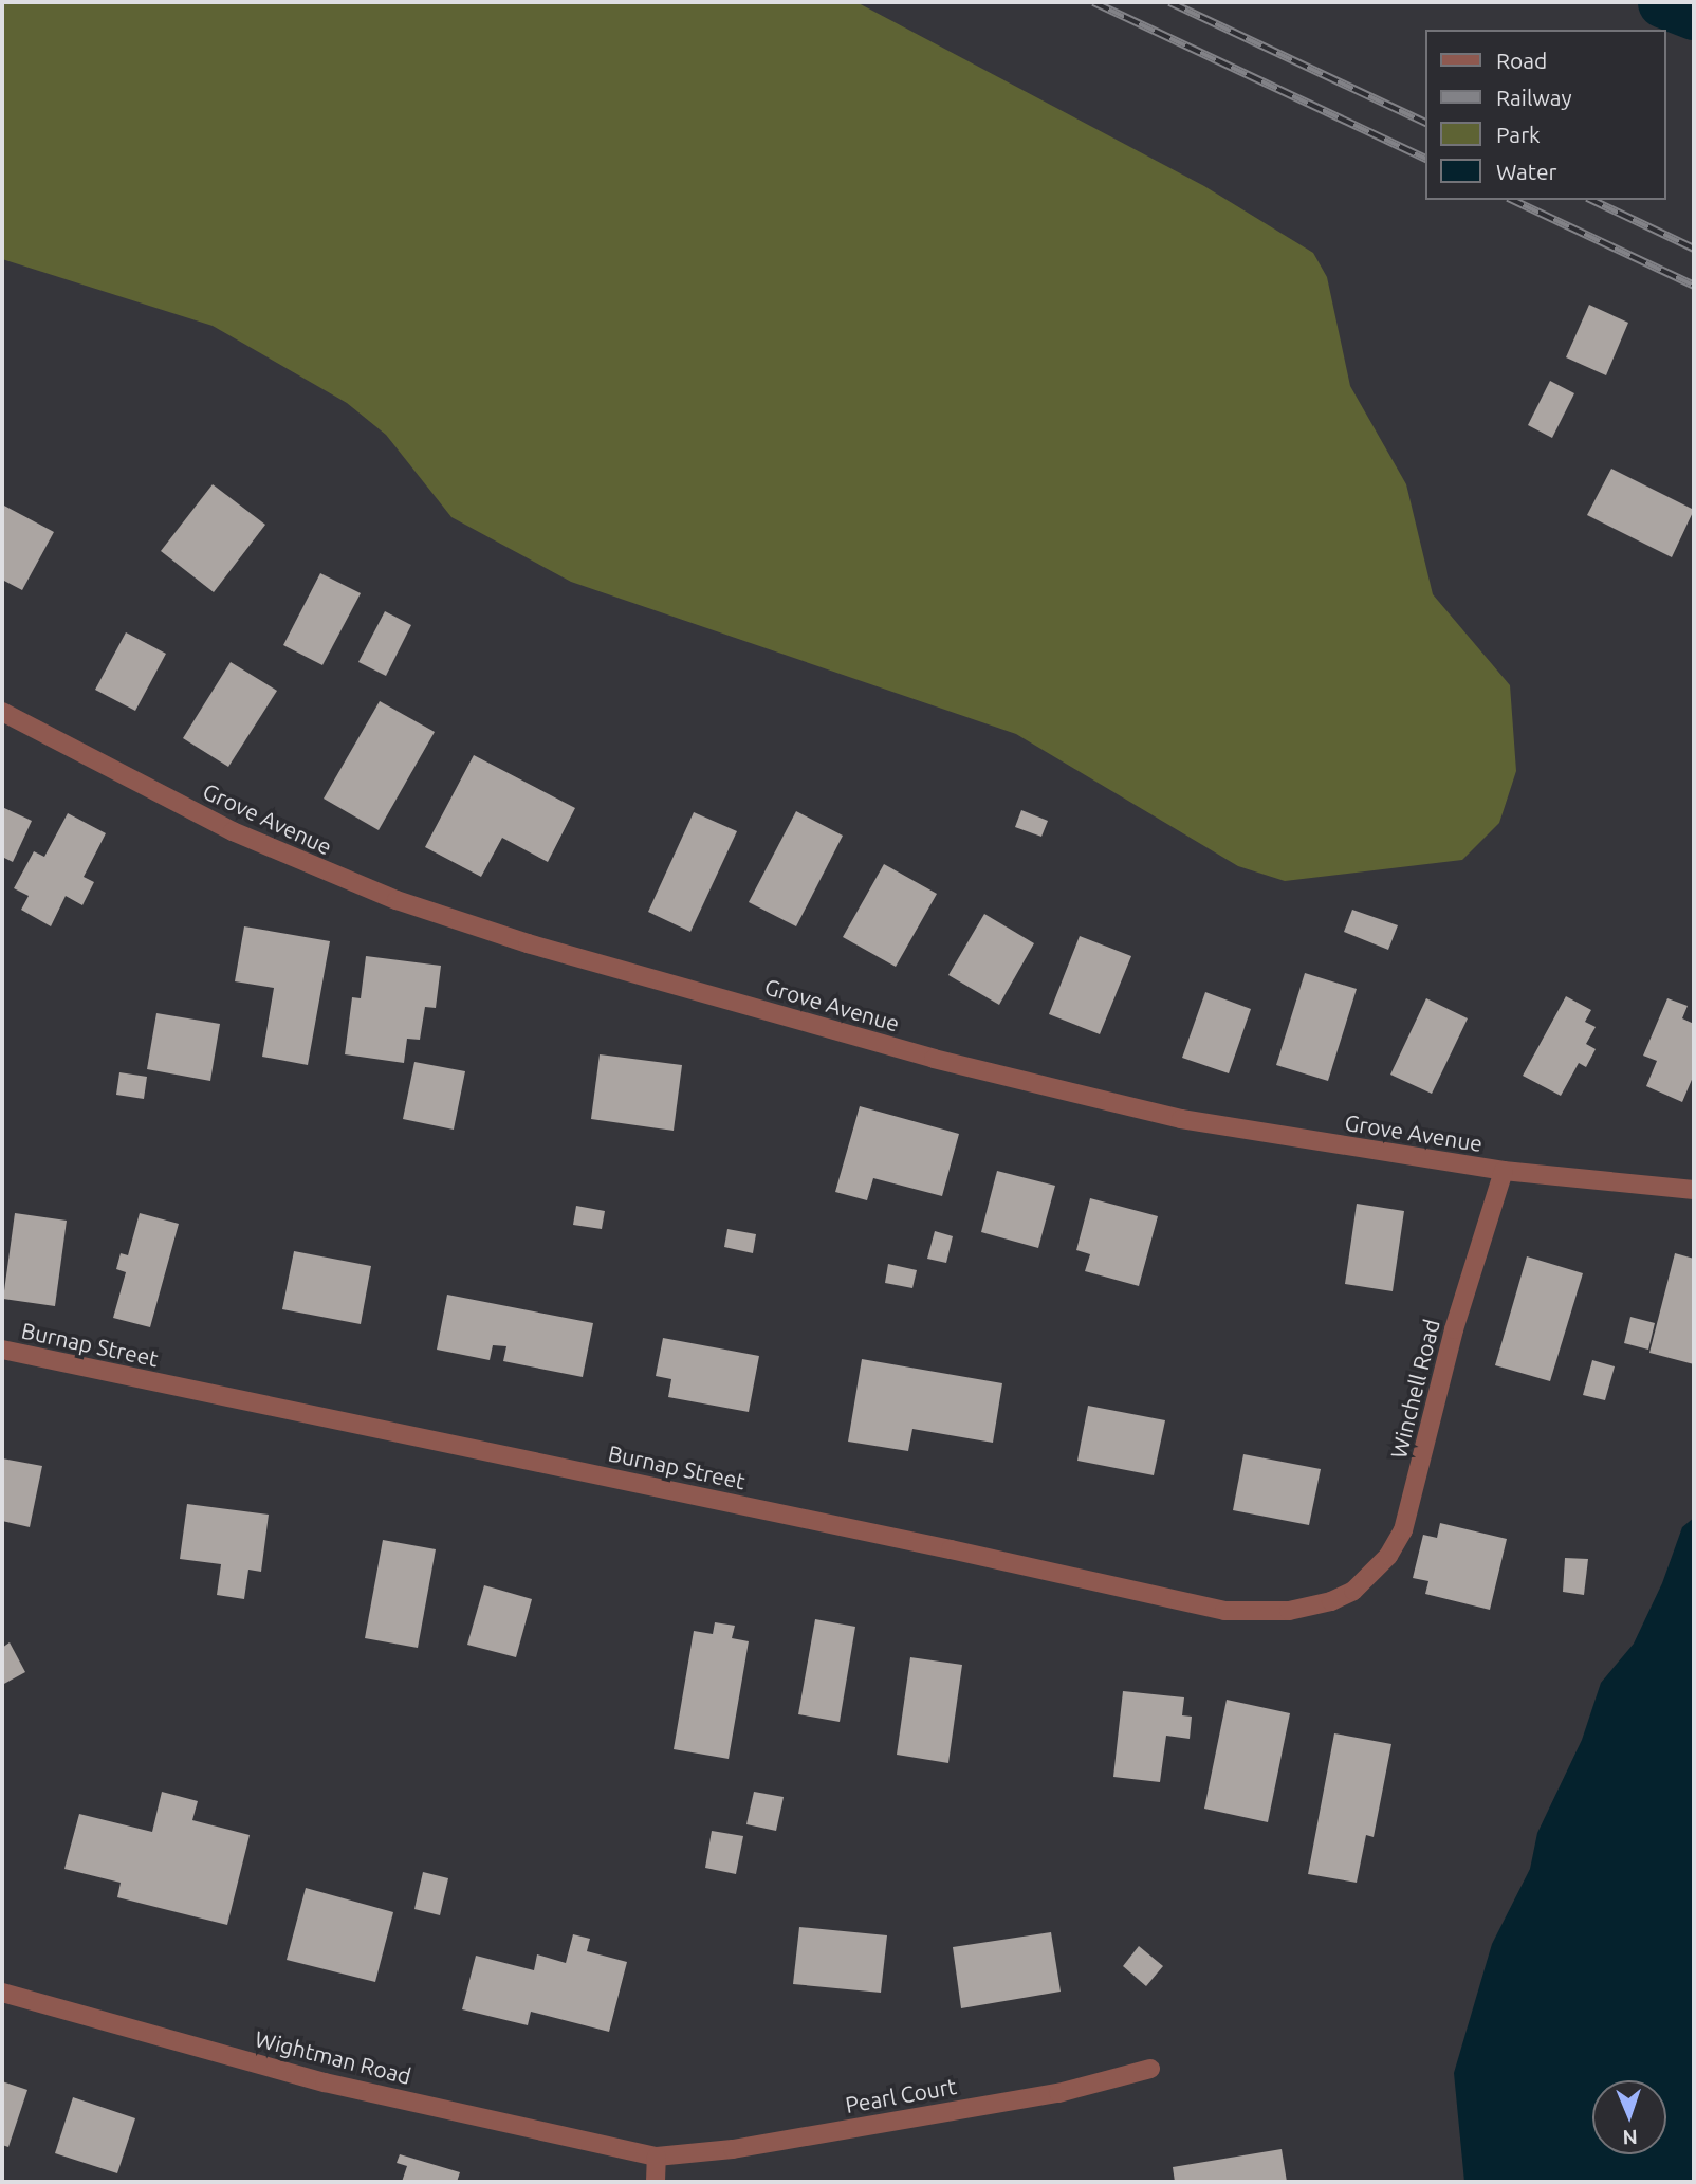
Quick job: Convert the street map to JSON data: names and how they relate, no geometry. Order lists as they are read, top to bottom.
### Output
{
  "streets": {
    "street": [
      "Grove Avenue",
      "Burnap Street",
      "Winchell Road",
      "Wightman Road",
      "Pearl Court"
    ]
  },
  "crossings": [
    ["Grove Avenue", "Winchell Road"],
    ["Burnap Street", "Winchell Road"],
    ["Wightman Road", "Pearl Court"]
  ],
  "legend": [
    "Road",
    "Railway",
    "Park",
    "Water"
  ],
  "north": "bottom"
}
